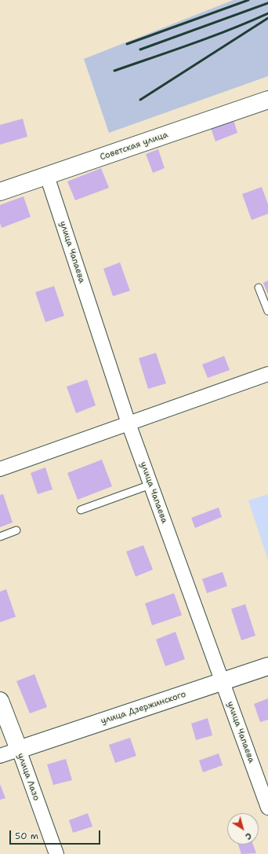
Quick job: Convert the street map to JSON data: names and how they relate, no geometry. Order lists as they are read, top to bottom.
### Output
{
  "streets": {
    "street": [
      "Советская улица",
      "улица Чапаева",
      "улица Дзержинского",
      "улица Лазо"
    ]
  },
  "crossings": [
    ["Советская улица", "улица Чапаева"],
    ["улица Чапаева", "улица Дзержинского"],
    ["улица Дзержинского", "улица Лазо"]
  ],
  "scale_bar": "50 m",
  "north": "bottom right"
}
